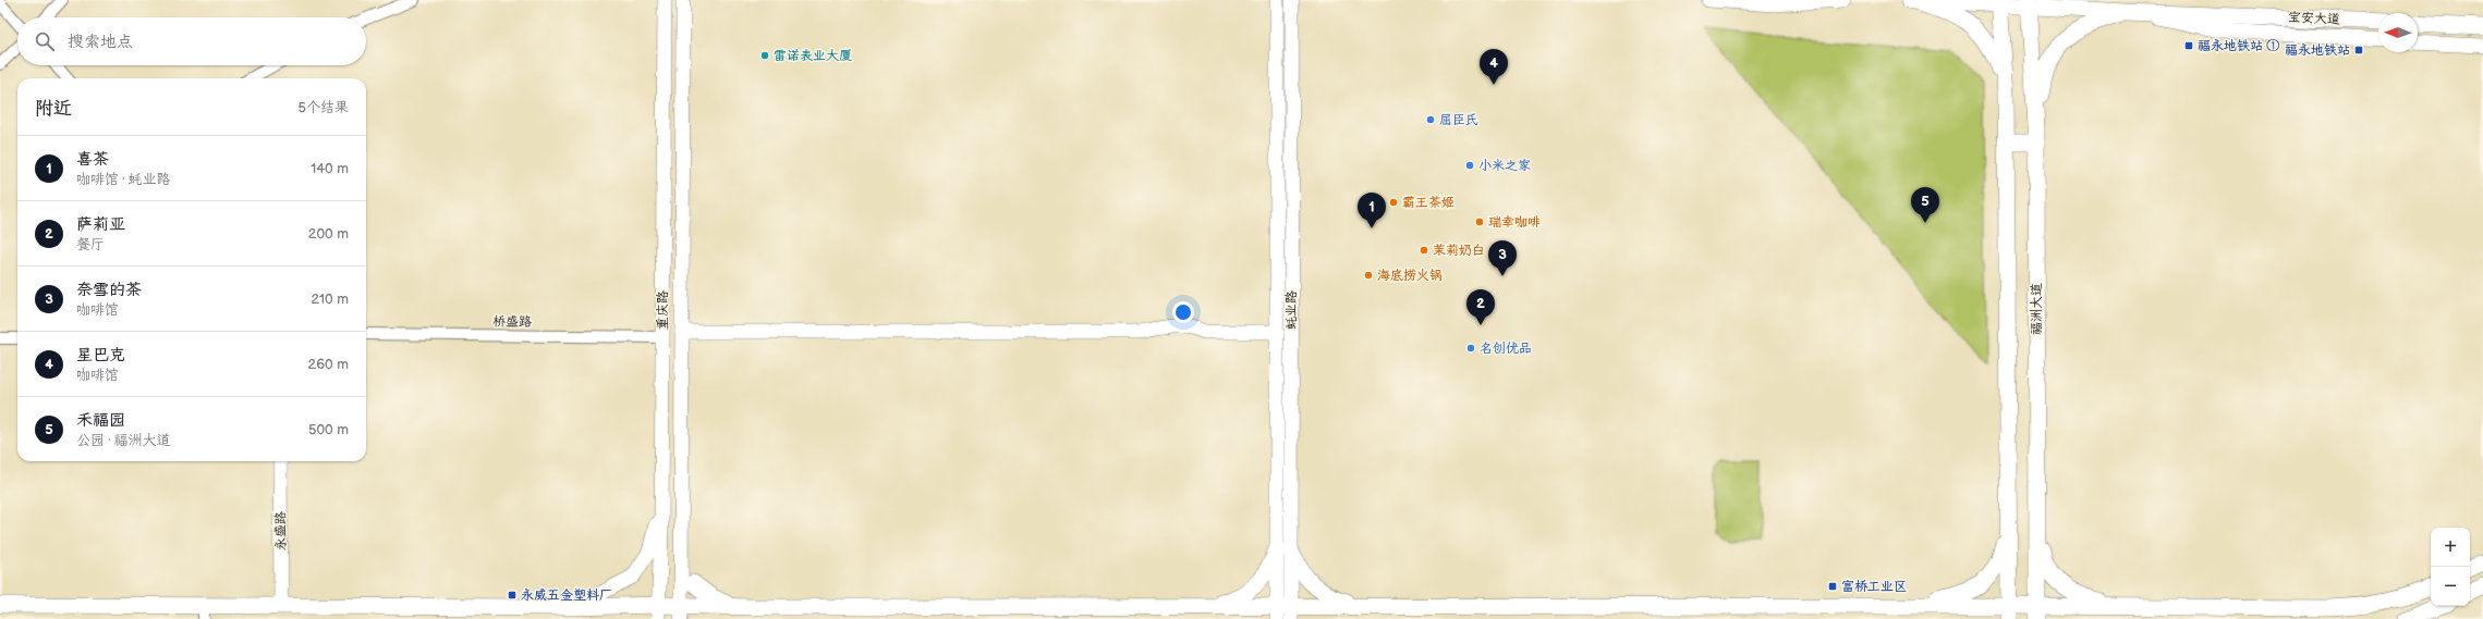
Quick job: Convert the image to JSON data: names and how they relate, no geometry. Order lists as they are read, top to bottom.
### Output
{
  "streets": {
    "main road": ["宝安大道", "福洲大道"],
    "street": [
      "重庆路",
      "蚝业路",
      "桥盛路",
      "永盛路"
    ]
  },
  "crossings": [
    ["宝安大道", "福洲大道"],
    ["重庆路", "桥盛路"]
  ],
  "places": {
    "transit": [
      "福永地铁站 ①",
      "福永地铁站",
      "富桥工业区",
      "永威五金塑料厂"
    ],
    "other": [
      "雷诺表业大厦",
      "屈臣氏",
      "小米之家",
      "霸王茶姬",
      "瑞幸咖啡",
      "茉莉奶白",
      "海底捞火锅",
      "名创优品"
    ]
  },
  "north": "left",
  "page": {
    "search": "搜索地点",
    "pins": [
      "4",
      "5",
      "1",
      "3",
      "2"
    ],
    "heading": ["附近", "5个结果"],
    "list": [
      {
        "mark": "1",
        "name": "喜茶",
        "note": "咖啡馆 · 蚝业路",
        "value": "140 m"
      },
      {
        "mark": "2",
        "name": "萨莉亚",
        "note": "餐厅",
        "value": "200 m"
      },
      {
        "mark": "3",
        "name": "奈雪的茶",
        "note": "咖啡馆",
        "value": "210 m"
      },
      {
        "mark": "4",
        "name": "星巴克",
        "note": "咖啡馆",
        "value": "260 m"
      },
      {
        "mark": "5",
        "name": "禾福园",
        "note": "公园 · 福洲大道",
        "value": "500 m"
      }
    ],
    "map_buttons": ["+", "−"]
  }
}
